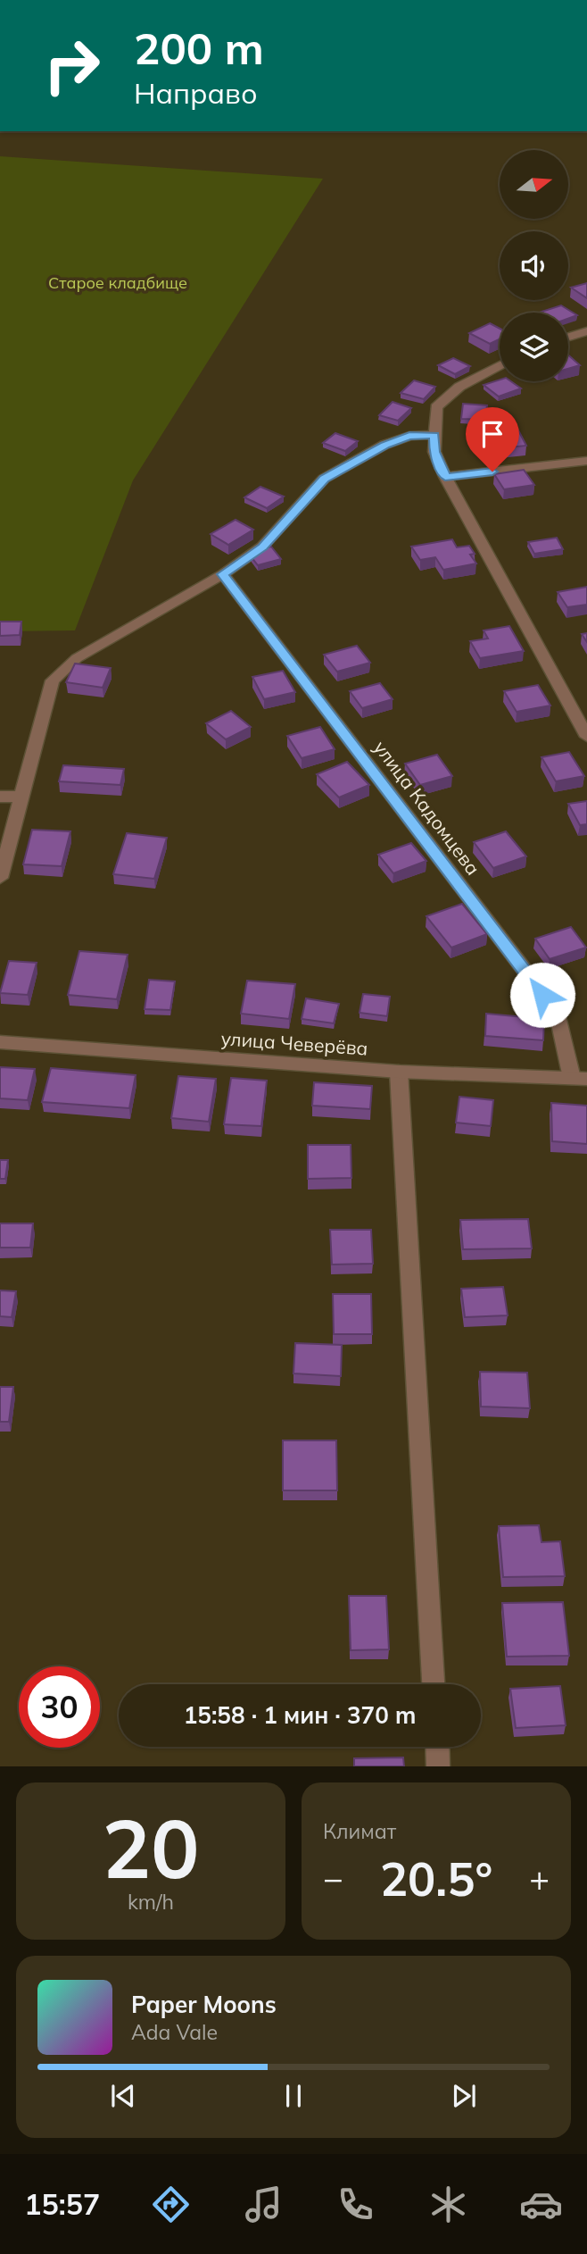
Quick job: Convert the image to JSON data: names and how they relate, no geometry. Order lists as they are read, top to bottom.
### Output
{
  "streets": {
    "street": ["улица Кадомцева", "улица Чеверёва"]
  },
  "crossings": [
    ["улица Кадомцева", "улица Чеверёва"]
  ],
  "parks": ["Старое кладбище"],
  "north": "right",
  "page": {
    "turn": ["200 m", "Направо"],
    "limit": "30",
    "trip": "15:58 · 1 мин · 370 m",
    "tile": [
      ["20", "km/h"],
      "Климат"
    ],
    "heat": ["−", "20.5°", "+"],
    "song": ["Paper Moons", "Ada Vale"],
    "tabs": "15:57"
  }
}
